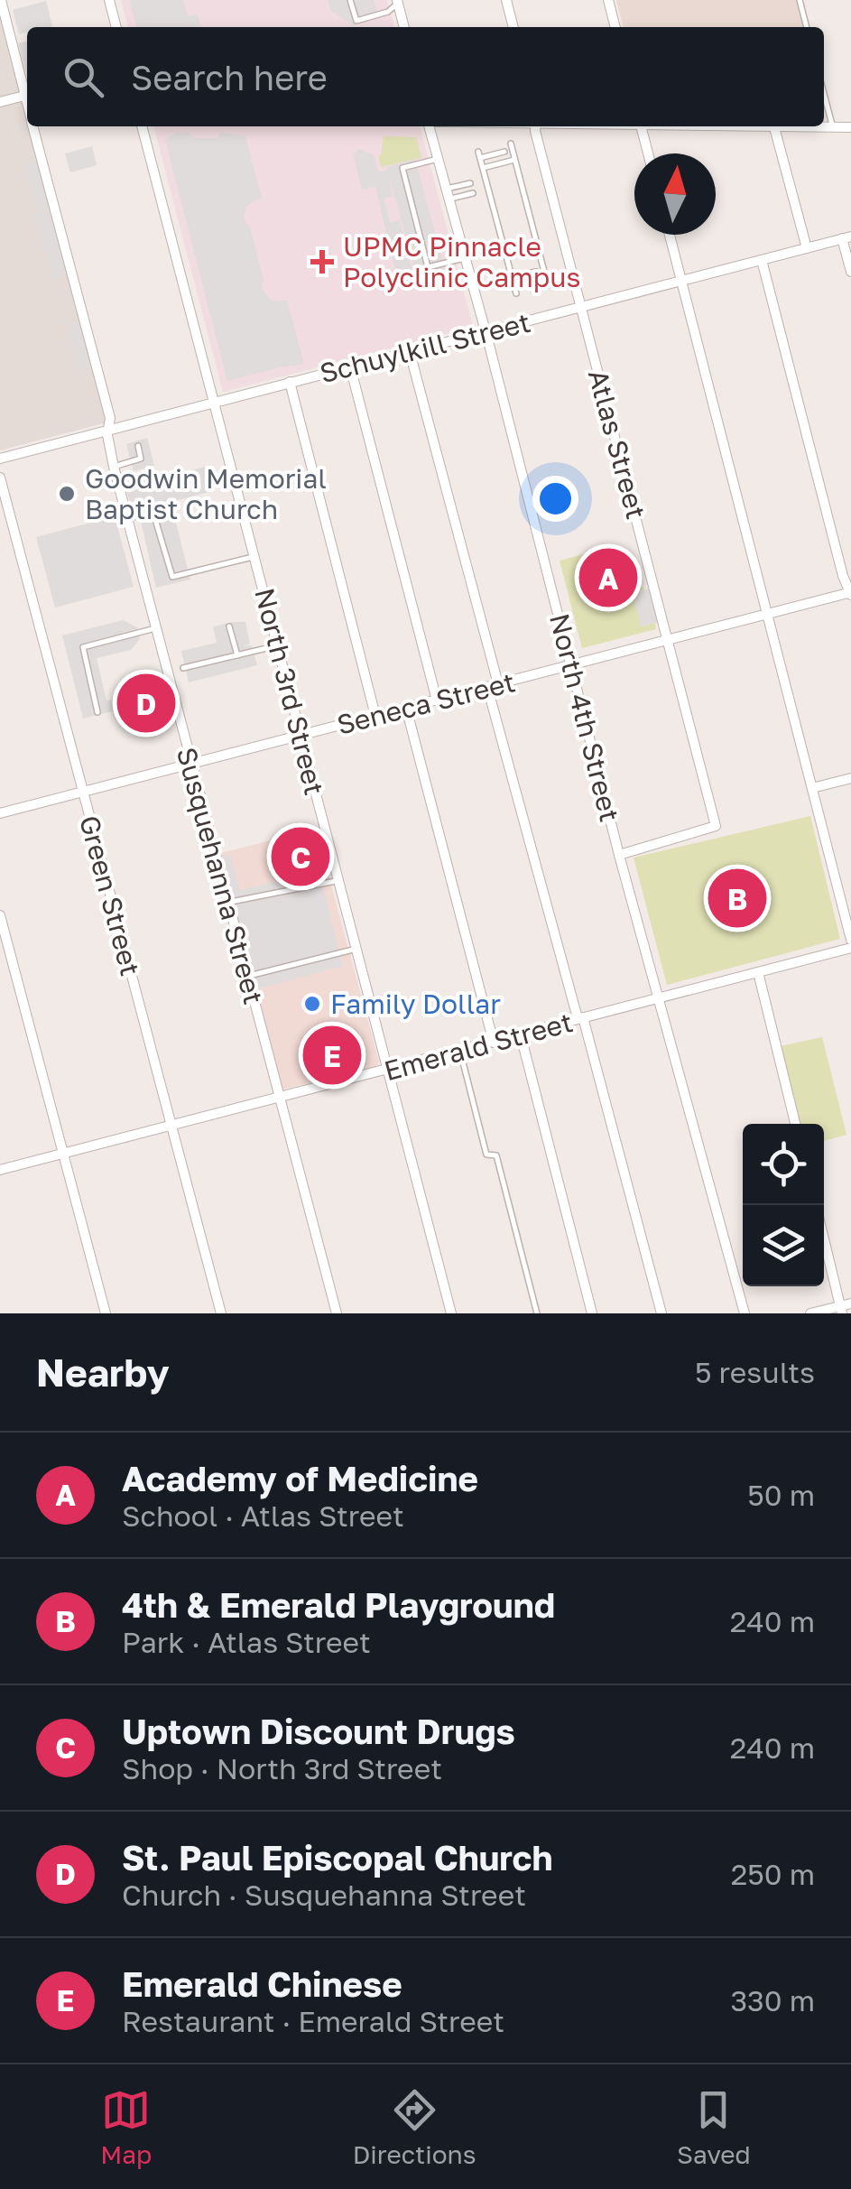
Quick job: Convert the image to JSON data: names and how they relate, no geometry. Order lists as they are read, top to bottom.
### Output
{
  "streets": {
    "street": [
      "Schuylkill Street",
      "Atlas Street",
      "North 3rd Street",
      "Seneca Street",
      "North 4th Street",
      "Susquehanna Street",
      "Green Street",
      "Emerald Street"
    ]
  },
  "crossings": [
    ["Schuylkill Street", "Atlas Street"],
    ["Schuylkill Street", "North 3rd Street"],
    ["Schuylkill Street", "North 4th Street"],
    ["Schuylkill Street", "Susquehanna Street"],
    ["Atlas Street", "Seneca Street"],
    ["Atlas Street", "North 4th Street"],
    ["North 3rd Street", "Seneca Street"],
    ["North 3rd Street", "Emerald Street"],
    ["Seneca Street", "North 4th Street"],
    ["Seneca Street", "Susquehanna Street"],
    ["Seneca Street", "Green Street"],
    ["North 4th Street", "Emerald Street"],
    ["Susquehanna Street", "Emerald Street"],
    ["Green Street", "Emerald Street"]
  ],
  "places": {
    "health": ["UPMC Pinnacle Polyclinic Campus"],
    "other": ["Goodwin Memorial Baptist Church", "Family Dollar"]
  },
  "north": "top",
  "page": {
    "search": "Search here",
    "pins": [
      "A",
      "D",
      "C",
      "B",
      "E"
    ],
    "heading": ["Nearby", "5 results"],
    "list": [
      {
        "mark": "A",
        "name": "Academy of Medicine",
        "note": "School · Atlas Street",
        "value": "50 m"
      },
      {
        "mark": "B",
        "name": "4th & Emerald Playground",
        "note": "Park · Atlas Street",
        "value": "240 m"
      },
      {
        "mark": "C",
        "name": "Uptown Discount Drugs",
        "note": "Shop · North 3rd Street",
        "value": "240 m"
      },
      {
        "mark": "D",
        "name": "St. Paul Episcopal Church",
        "note": "Church · Susquehanna Street",
        "value": "250 m"
      },
      {
        "mark": "E",
        "name": "Emerald Chinese",
        "note": "Restaurant · Emerald Street",
        "value": "330 m"
      }
    ],
    "nav": ["Map", "Directions", "Saved"]
  }
}
